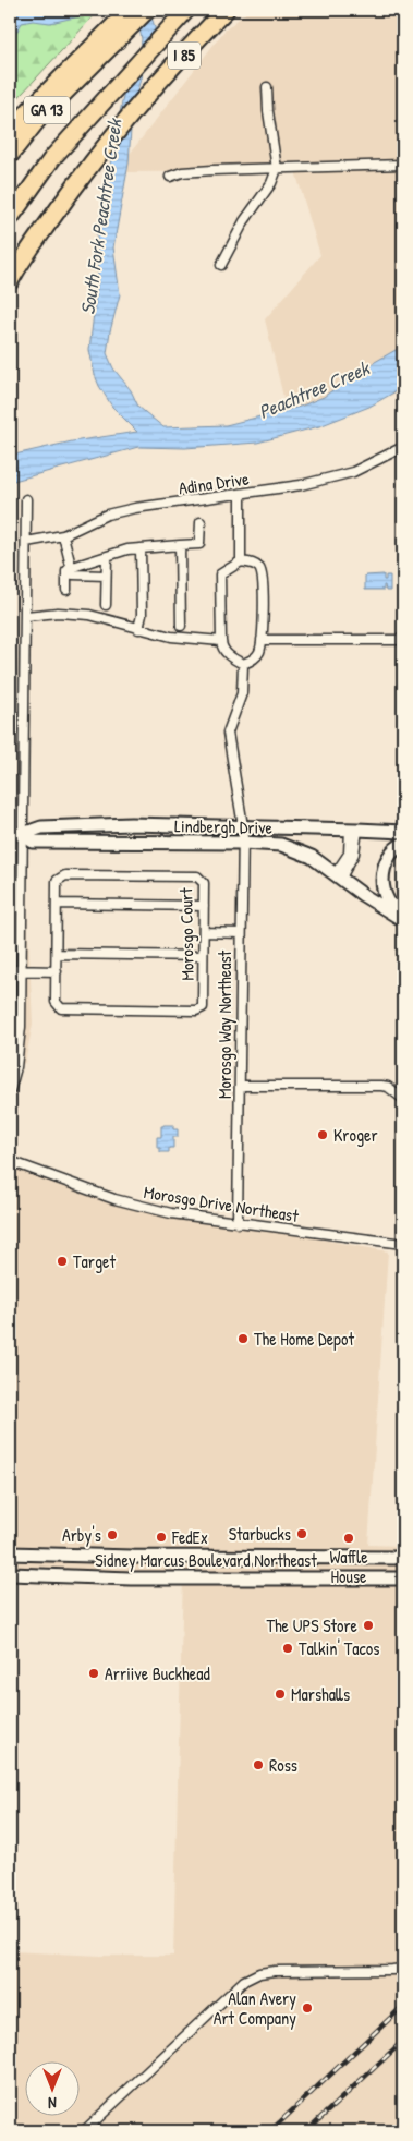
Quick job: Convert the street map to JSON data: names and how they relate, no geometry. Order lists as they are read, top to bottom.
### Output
{
  "streets": {
    "highway": ["I 85", "GA 13"],
    "main road": ["Lindbergh Drive", "Sidney Marcus Boulevard Northeast"],
    "street": [
      "Adina Drive",
      "Morosgo Court",
      "Morosgo Way Northeast",
      "Morosgo Drive Northeast"
    ]
  },
  "crossings": [
    ["Lindbergh Drive", "Morosgo Way Northeast"],
    ["Morosgo Way Northeast", "Morosgo Drive Northeast"]
  ],
  "water": ["South Fork Peachtree Creek", "Peachtree Creek"],
  "places": [
    "Kroger",
    "Target",
    "The Home Depot",
    "Starbucks",
    "Arby's",
    "FedEx",
    "Waffle House",
    "The UPS Store",
    "Talkin' Tacos",
    "Arriive Buckhead",
    "Marshalls",
    "Ross",
    "Alan Avery Art Company"
  ],
  "north": "bottom"
}
